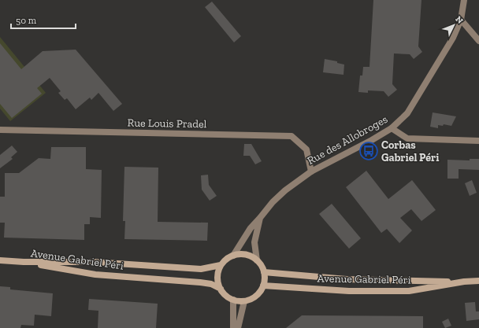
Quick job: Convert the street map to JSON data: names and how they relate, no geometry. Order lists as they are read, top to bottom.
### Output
{
  "streets": {
    "main road": ["Avenue Gabriel Péri"],
    "street": ["Rue Louis Pradel", "Rue des Allobroges"]
  },
  "crossings": [
    ["Rue Louis Pradel", "Rue des Allobroges"],
    ["Rue des Allobroges", "Avenue Gabriel Péri"]
  ],
  "places": {
    "bus stop": ["Corbas Gabriel Péri"]
  },
  "scale_bar": "50 m",
  "north": "top right"
}
